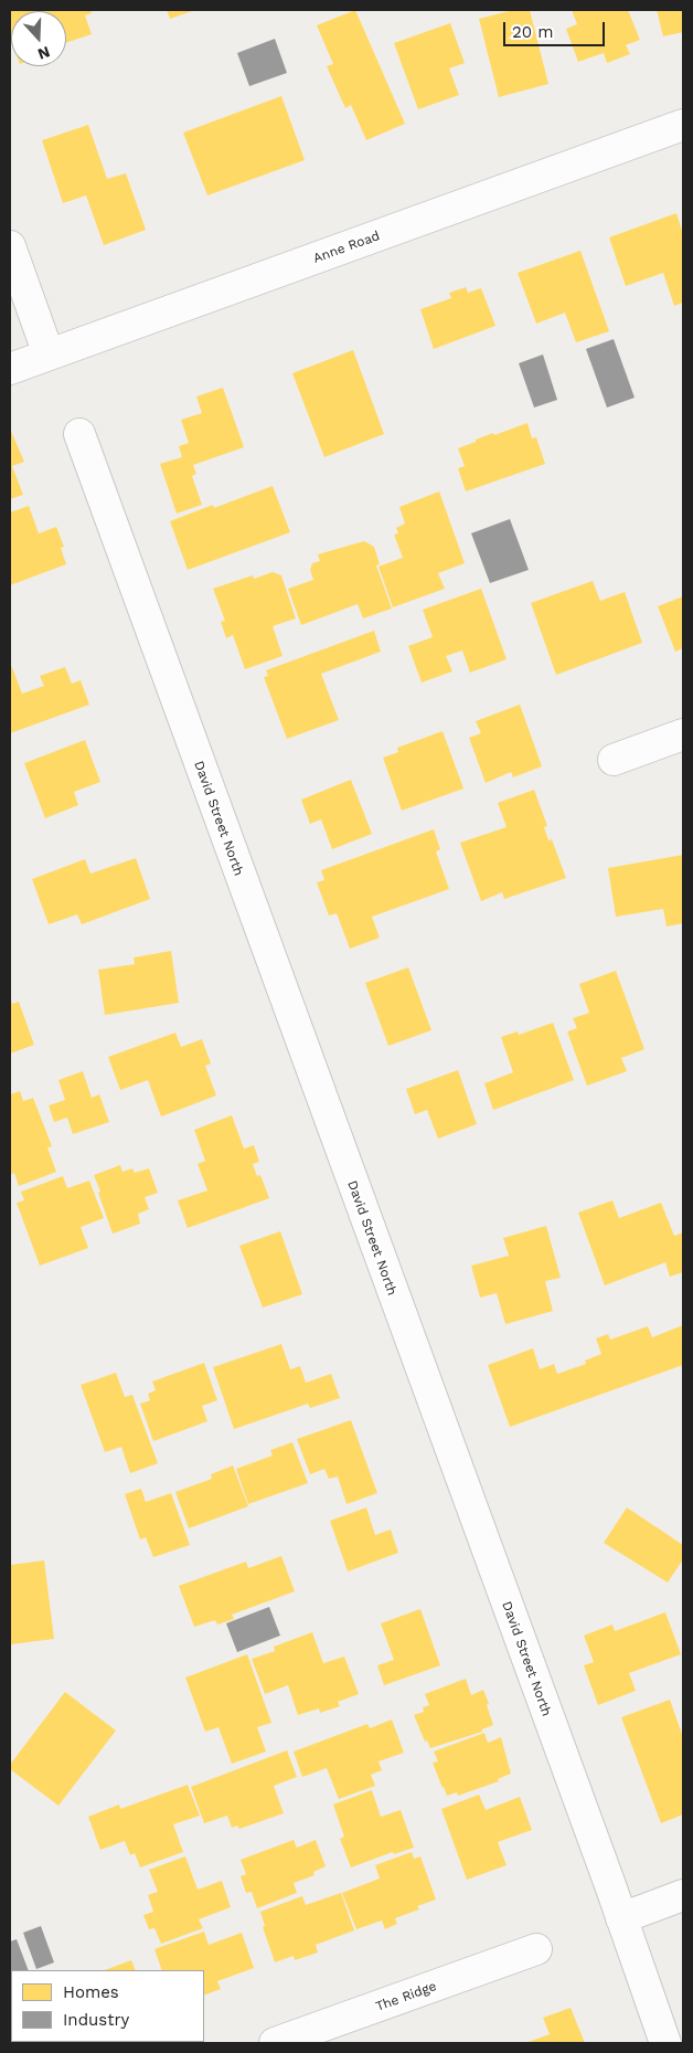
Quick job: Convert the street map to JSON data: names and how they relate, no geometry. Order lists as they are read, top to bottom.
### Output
{
  "streets": {
    "street": ["Anne Road", "David Street North", "The Ridge"]
  },
  "legend": ["Homes", "Industry"],
  "scale_bar": "20 m",
  "north": "bottom"
}
